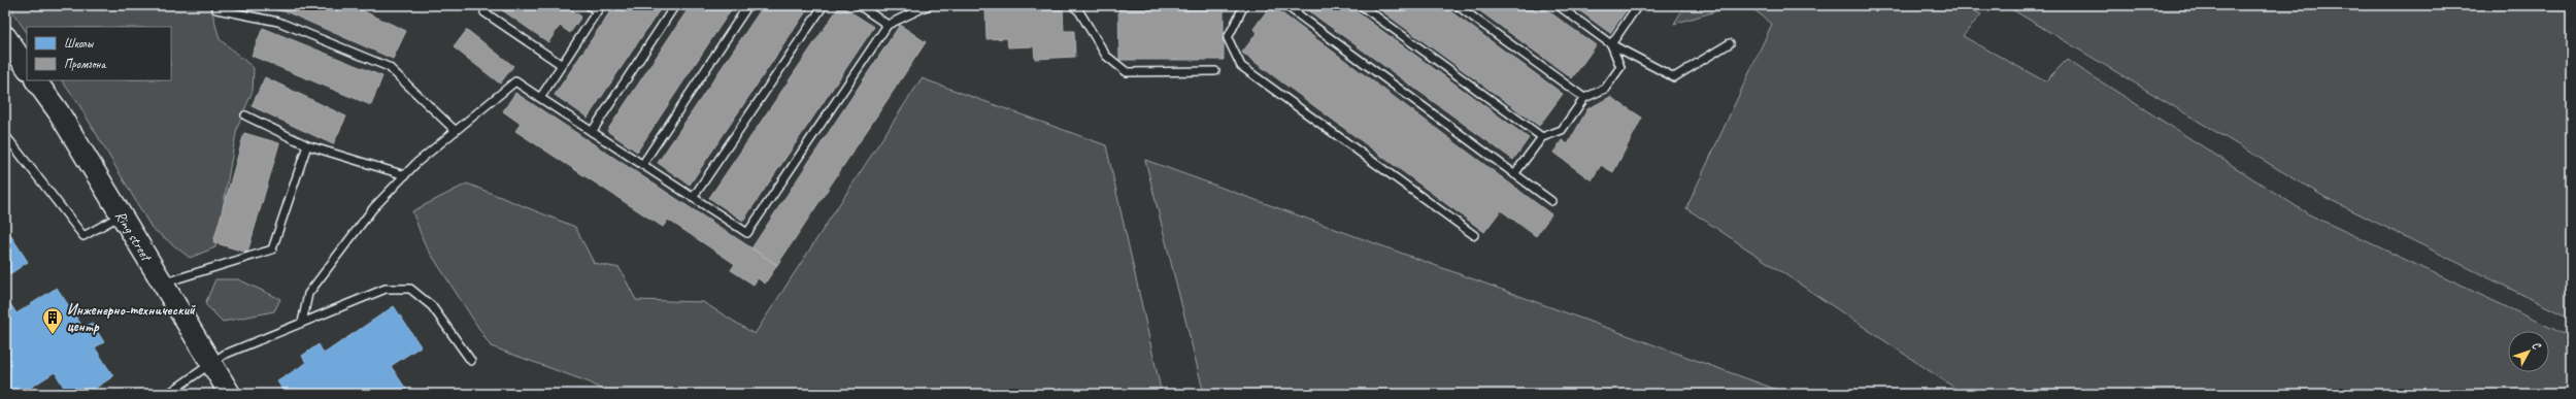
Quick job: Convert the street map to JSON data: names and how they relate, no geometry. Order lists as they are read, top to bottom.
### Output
{
  "streets": {
    "street": ["Ring street"]
  },
  "places": {
    "building": ["Инженерно-технический центр"]
  },
  "legend": ["Школы", "Промзона"],
  "north": "top right"
}
